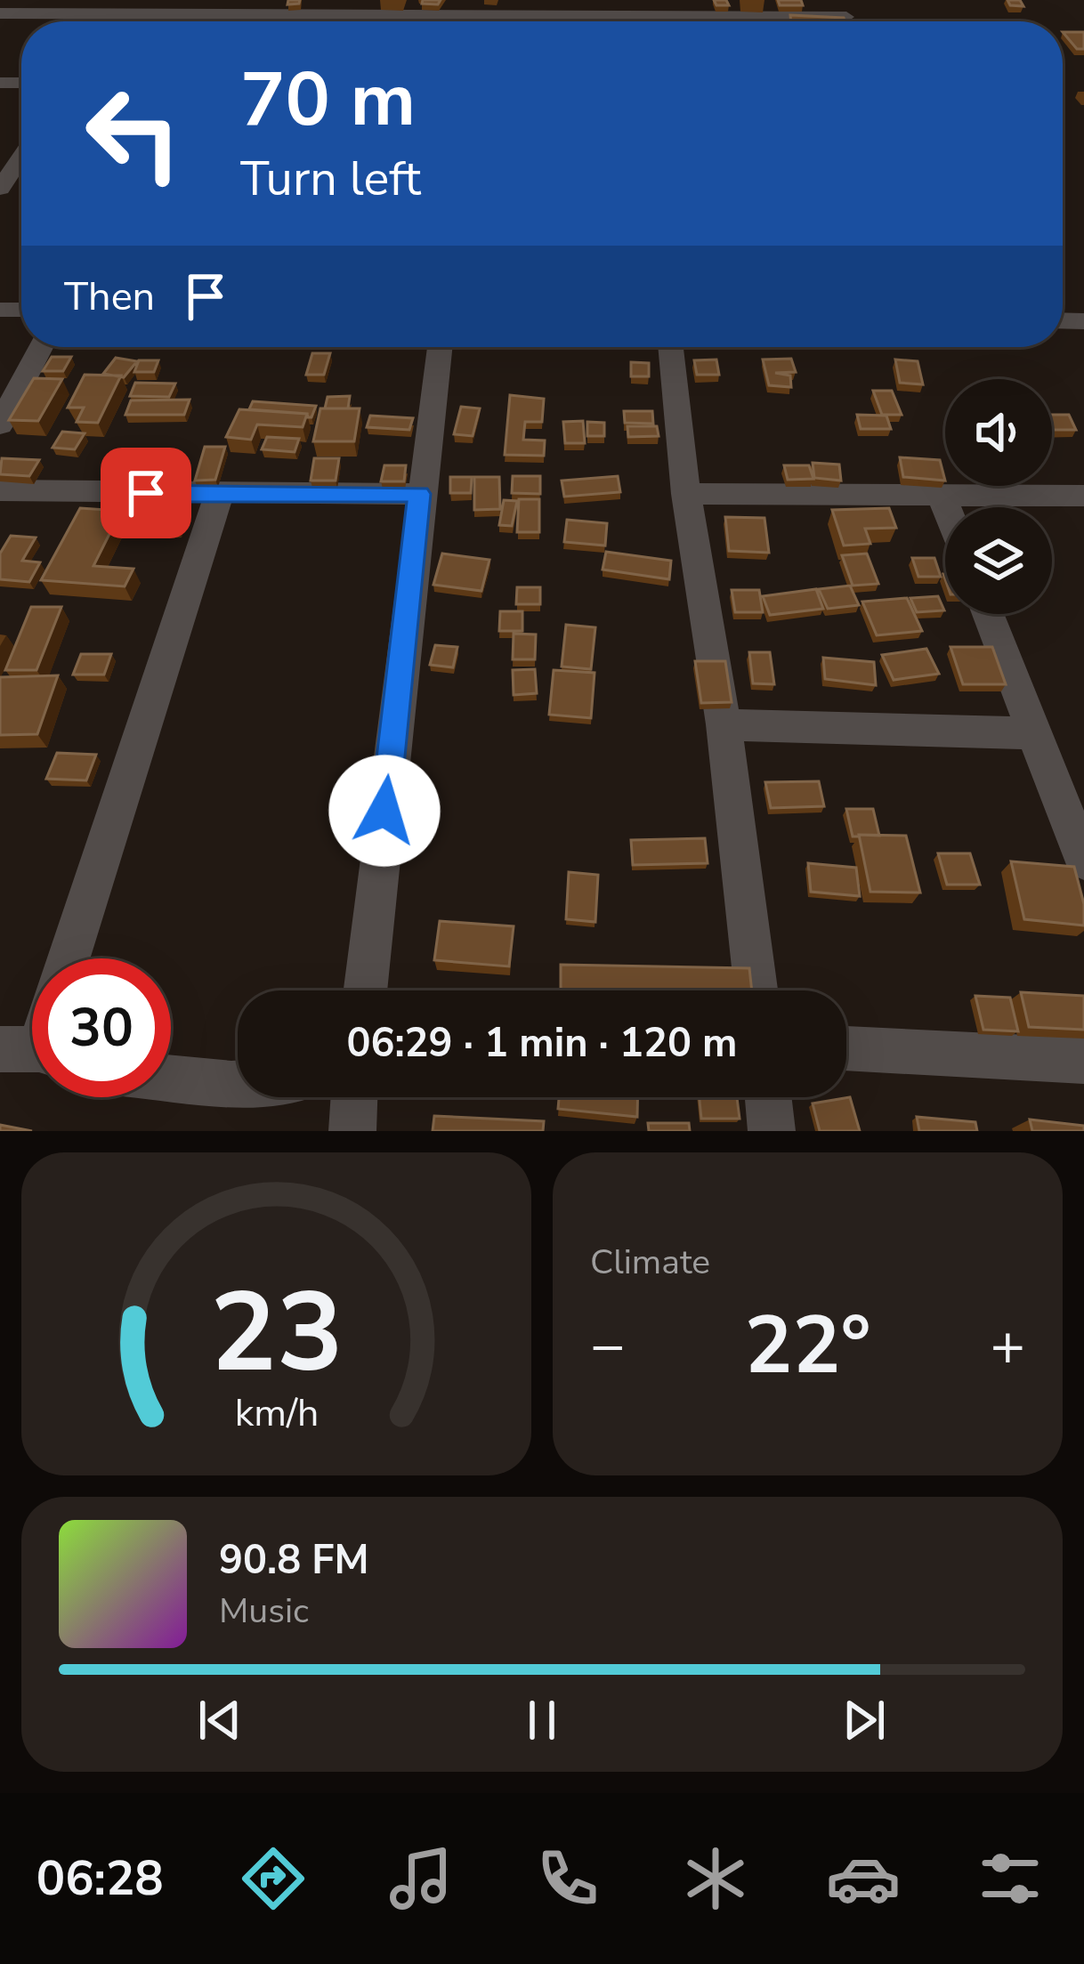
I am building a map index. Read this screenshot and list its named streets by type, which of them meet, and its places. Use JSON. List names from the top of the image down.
{
  "page": {
    "turn": ["70 m", "Turn left"],
    "then": "Then",
    "limit": "30",
    "trip": "06:29 · 1 min · 120 m",
    "tile": "Climate",
    "heat": ["−", "22°", "+"],
    "song": ["90.8 FM", "Music"],
    "tabs": "06:28",
    "gauge": ["23", "km/h"]
  }
}
